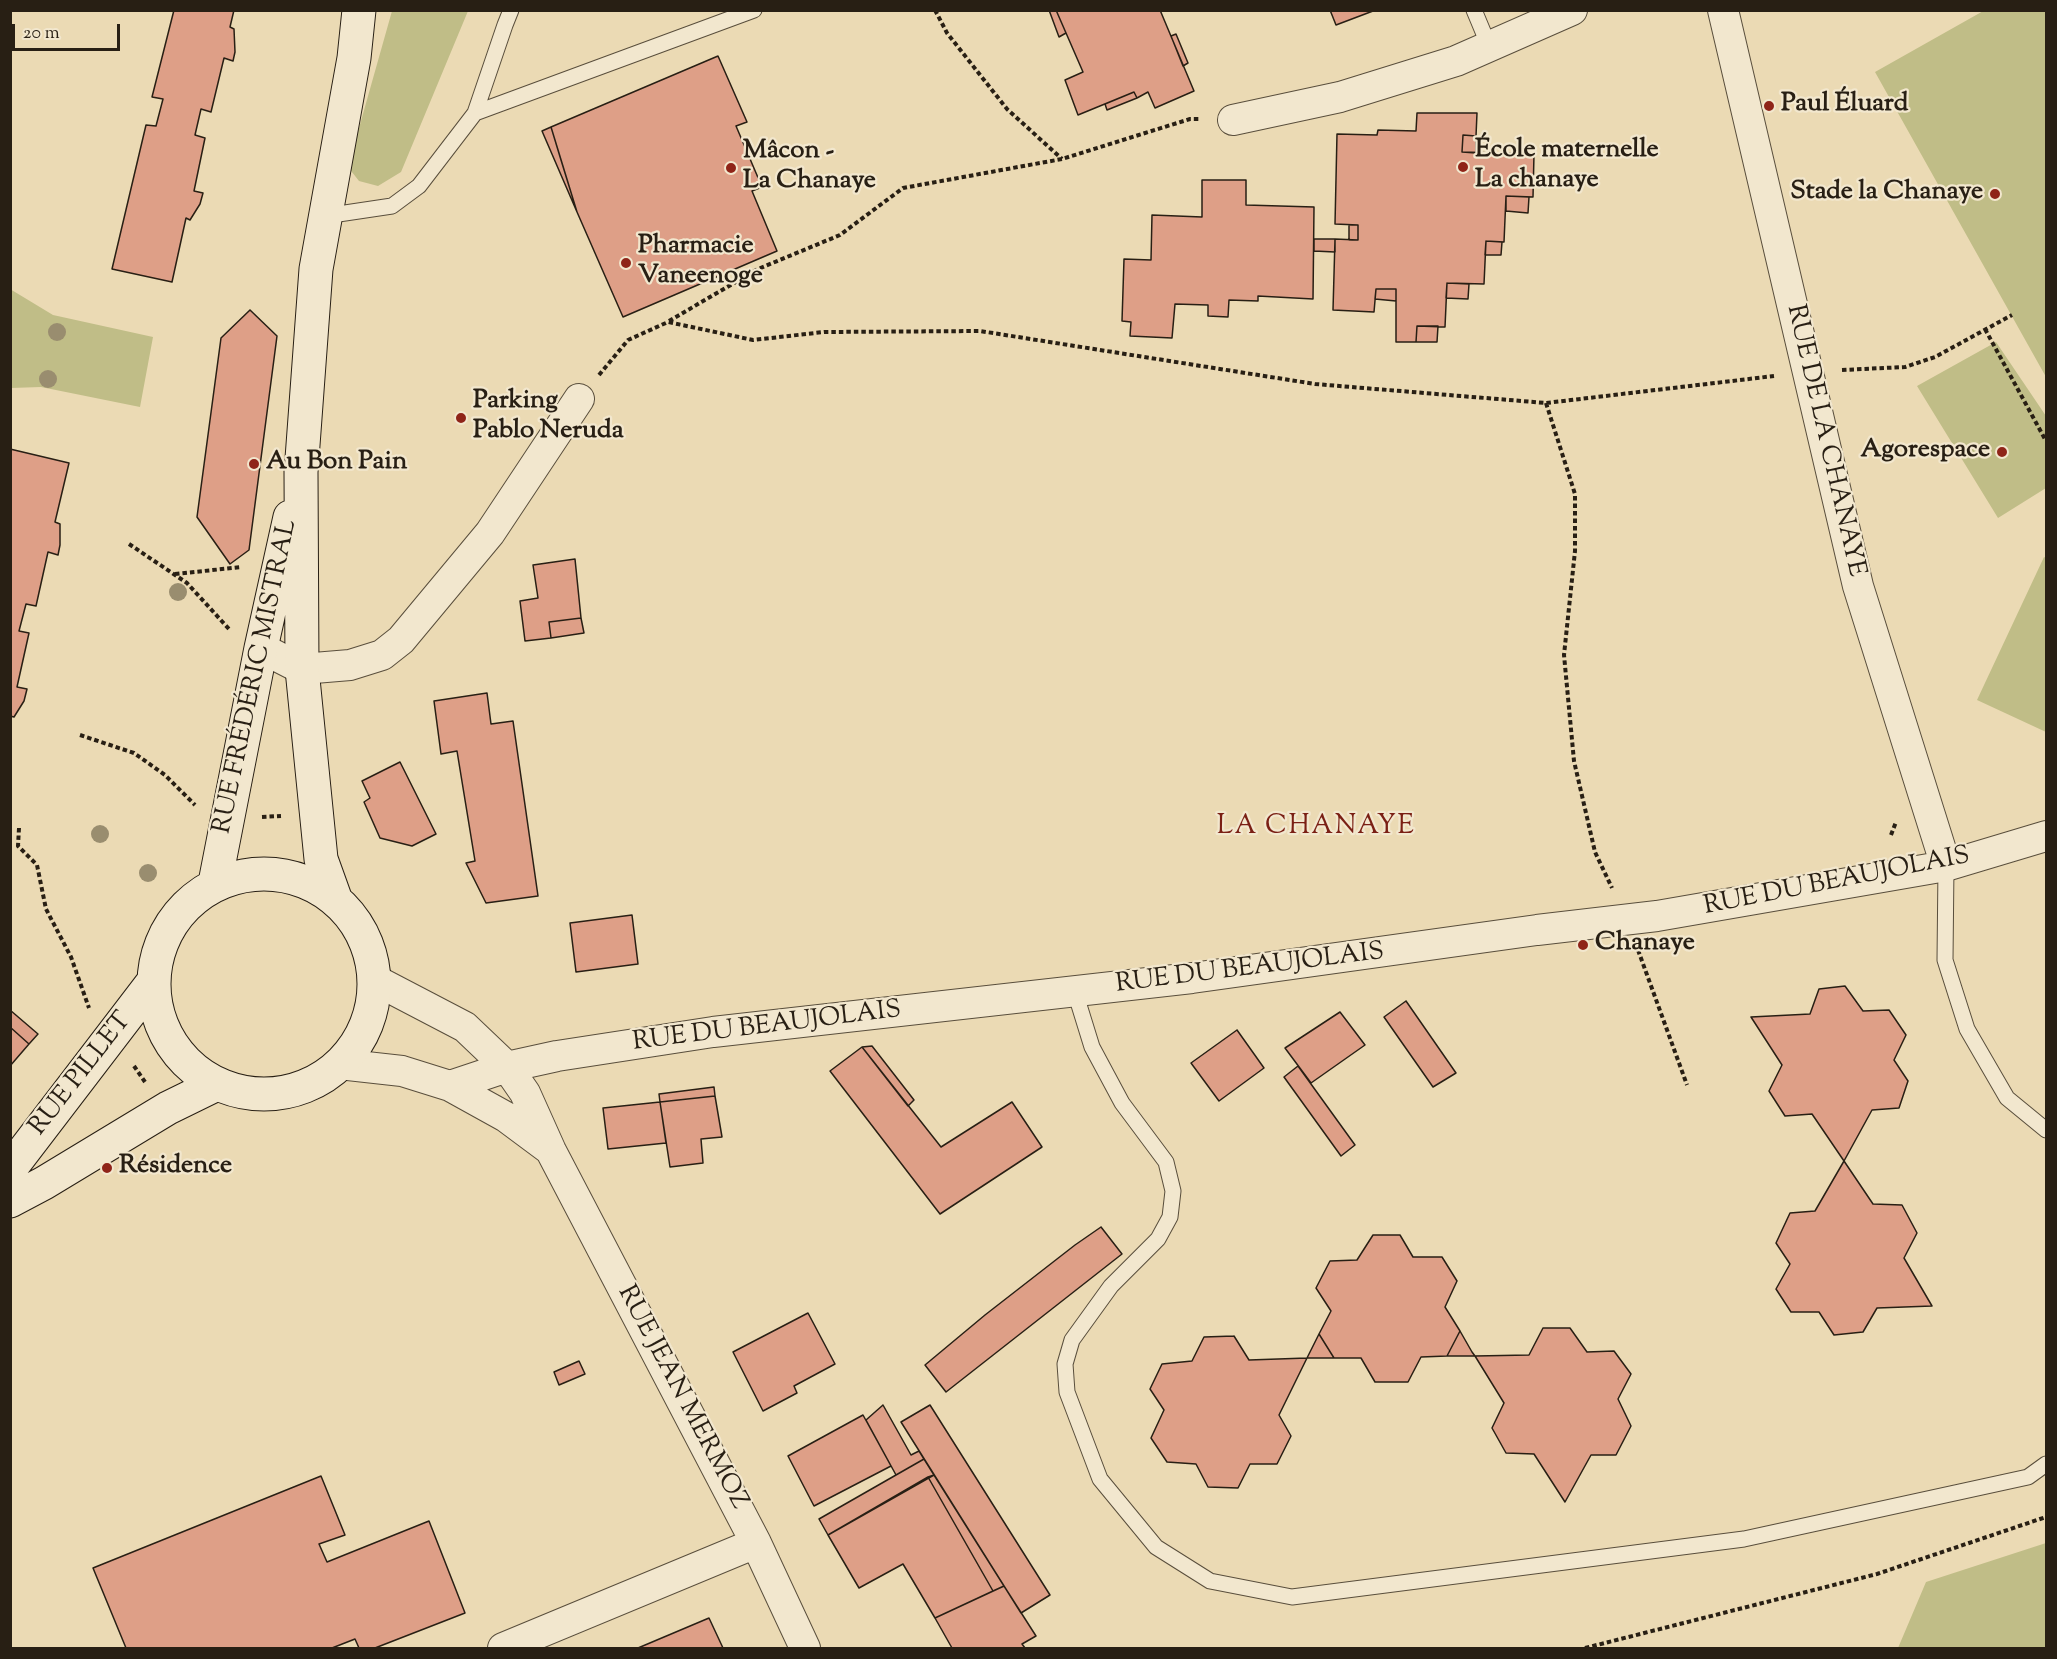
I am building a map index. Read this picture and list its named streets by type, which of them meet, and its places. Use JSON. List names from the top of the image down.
{
  "streets": {
    "street": [
      "RUE DE LA CHANAYE",
      "RUE FRÉDÉRIC MISTRAL",
      "RUE DU BEAUJOLAIS",
      "RUE PILLET",
      "RUE JEAN MERMOZ"
    ]
  },
  "crossings": [
    ["RUE DE LA CHANAYE", "RUE DU BEAUJOLAIS"],
    ["RUE DU BEAUJOLAIS", "RUE JEAN MERMOZ"]
  ],
  "districts": ["LA CHANAYE"],
  "places": [
    "Paul Éluard",
    "École maternelle La chanaye",
    "Mâcon - La Chanaye",
    "Stade la Chanaye",
    "Pharmacie Vaneenoge",
    "Parking Pablo Neruda",
    "Agorespace",
    "Au Bon Pain",
    "Chanaye",
    "Résidence"
  ],
  "scale_bar": "20 m"
}
